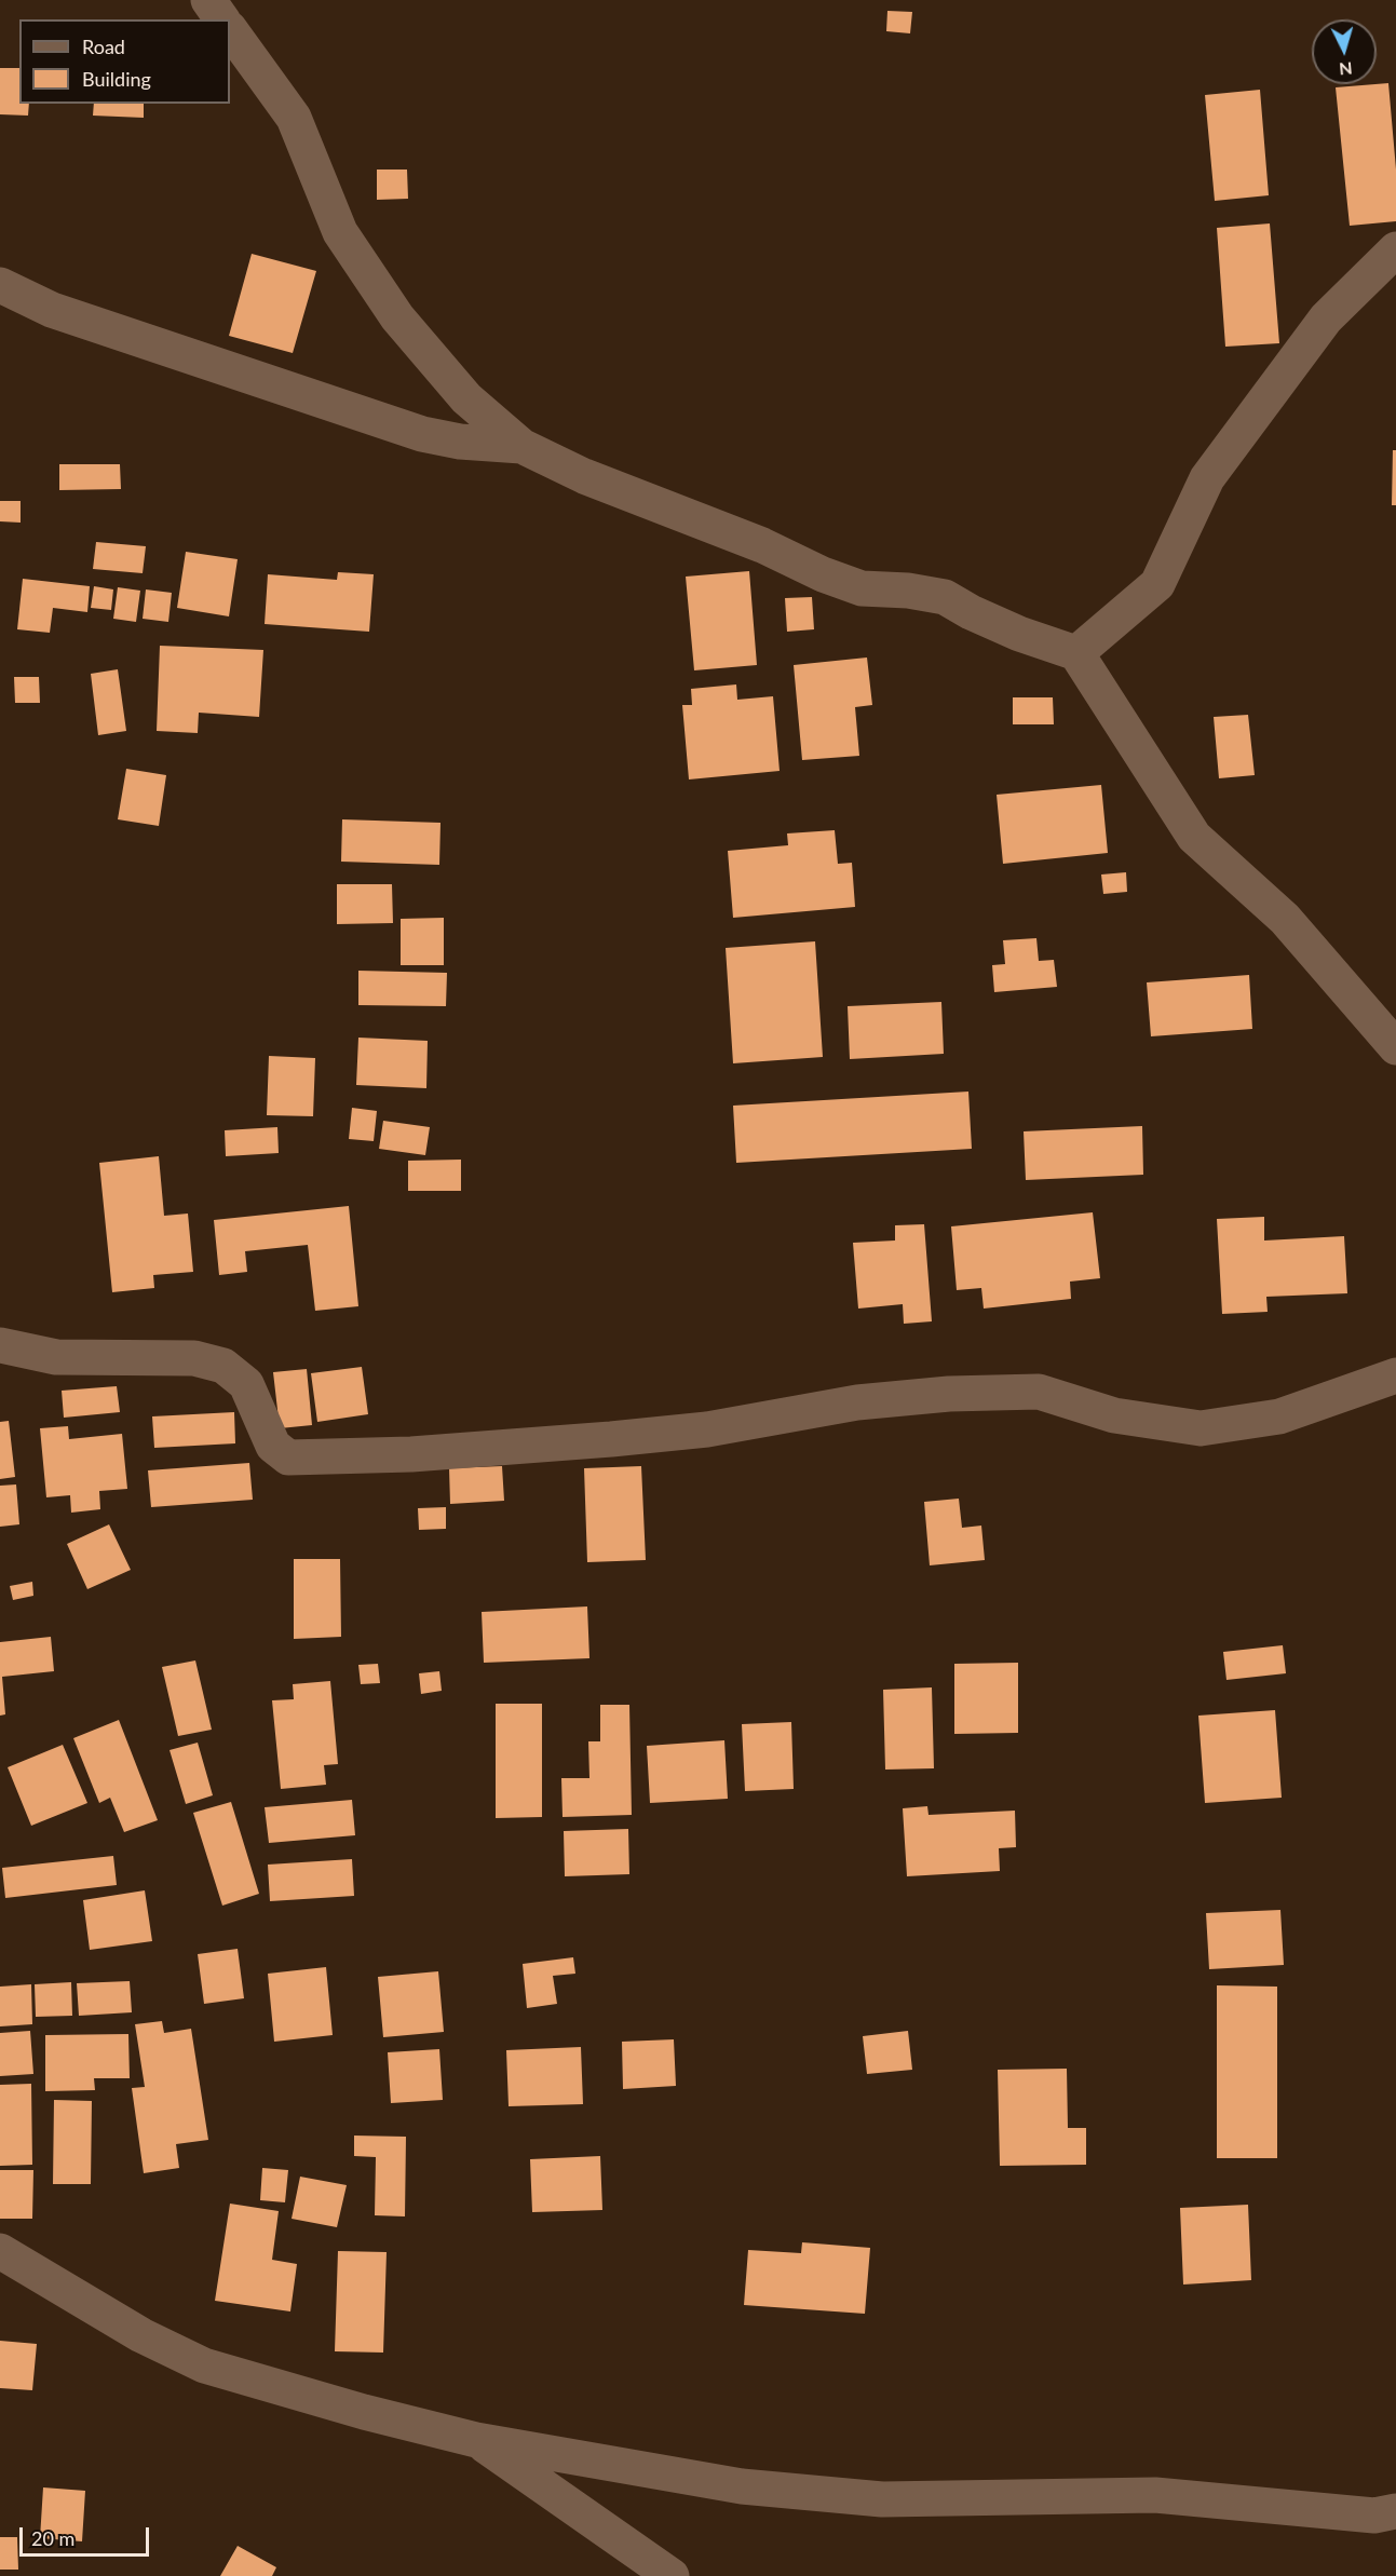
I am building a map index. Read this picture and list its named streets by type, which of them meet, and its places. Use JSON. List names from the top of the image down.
{
  "legend": ["Road", "Building"],
  "scale_bar": "20 m",
  "north": "bottom"
}
